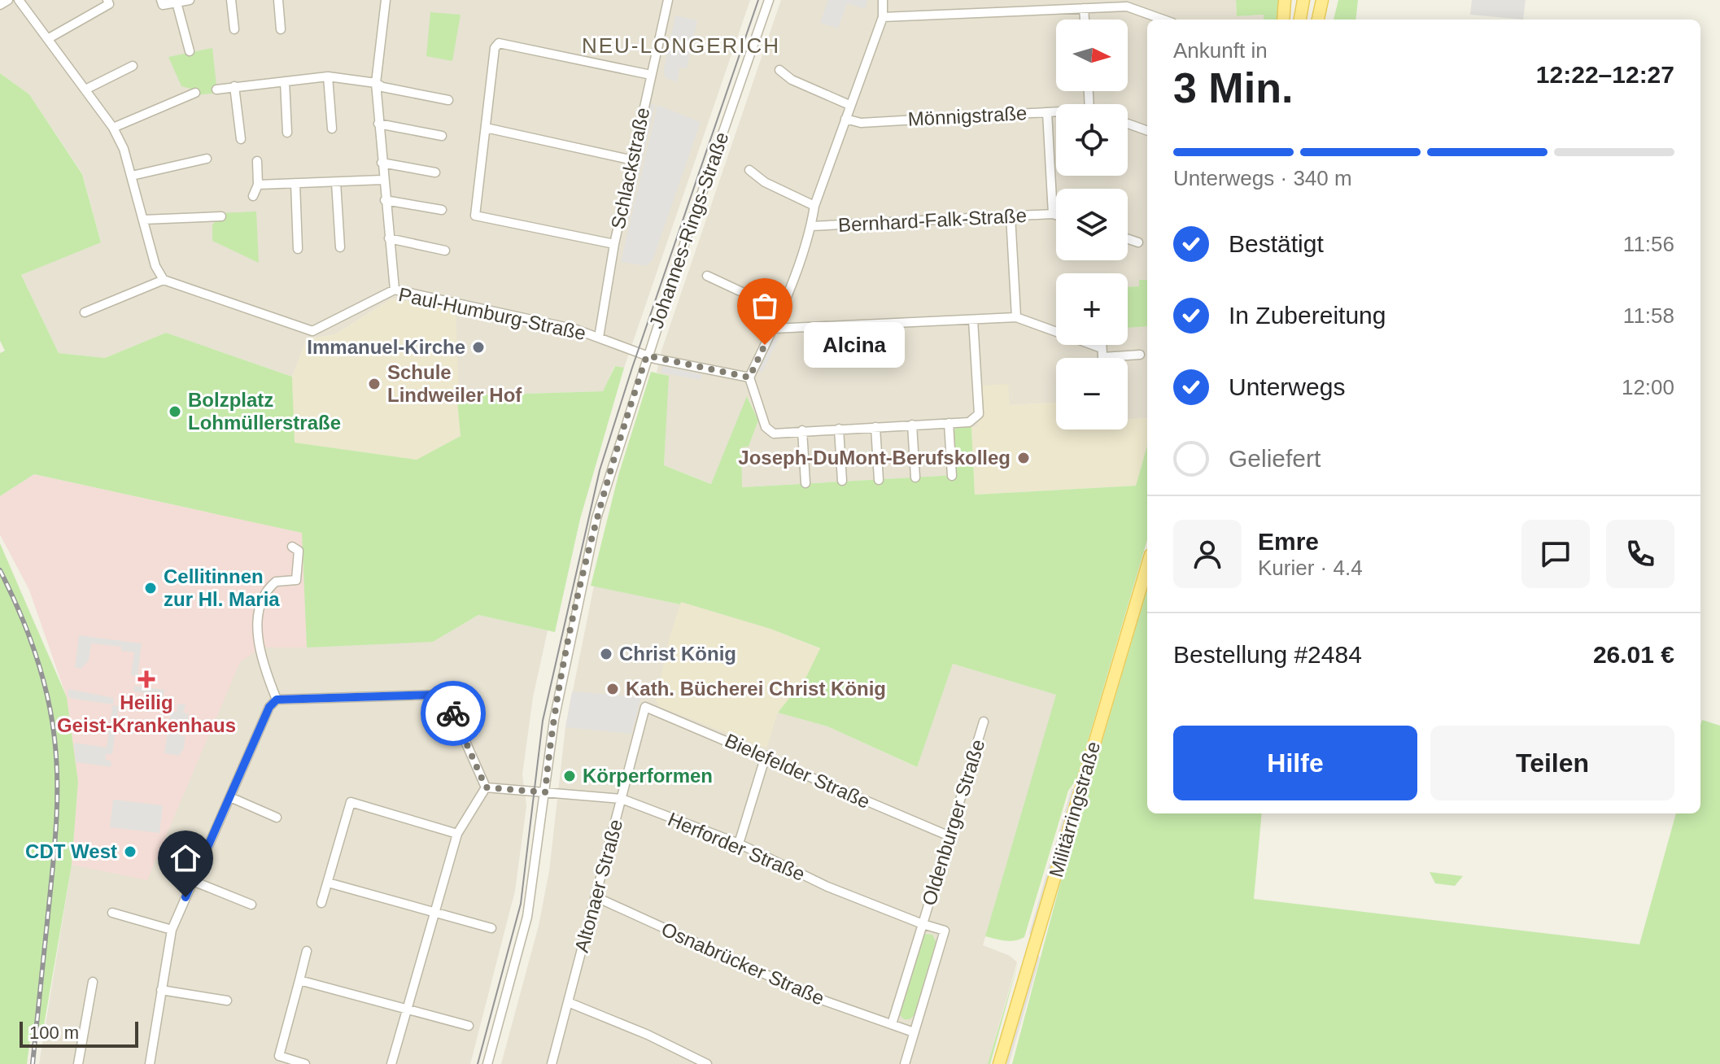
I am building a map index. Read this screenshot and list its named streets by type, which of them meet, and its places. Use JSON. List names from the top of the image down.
{
  "streets": {
    "main road": ["Militärringstraße"],
    "street": [
      "Mönnigstraße",
      "Schlackstraße",
      "Bernhard-Falk-Straße",
      "Johannes-Rings-Straße",
      "Paul-Humburg-Straße",
      "Bielefelder Straße",
      "Oldenburger Straße",
      "Herforder Straße",
      "Altonaer Straße",
      "Osnabrücker Straße"
    ]
  },
  "crossings": [
    ["Mönnigstraße", "Bernhard-Falk-Straße"],
    ["Schlackstraße", "Paul-Humburg-Straße"],
    ["Johannes-Rings-Straße", "Paul-Humburg-Straße"],
    ["Johannes-Rings-Straße", "Herforder Straße"],
    ["Bielefelder Straße", "Oldenburger Straße"],
    ["Bielefelder Straße", "Altonaer Straße"],
    ["Oldenburger Straße", "Herforder Straße"],
    ["Oldenburger Straße", "Osnabrücker Straße"],
    ["Herforder Straße", "Altonaer Straße"],
    ["Altonaer Straße", "Osnabrücker Straße"]
  ],
  "districts": ["NEU-LONGERICH"],
  "places": {
    "other": [
      "Alcina",
      "Immanuel-Kirche",
      "Schule Lindweiler Hof",
      "Bolzplatz Lohmüllerstraße",
      "Joseph-DuMont-Berufskolleg",
      "Cellitinnen zur Hl. Maria",
      "Christ König",
      "Kath. Bücherei Christ König",
      "Körperformen",
      "CDT West"
    ],
    "health": ["Heilig Geist-Krankenhaus"]
  },
  "scale_bar": "100 m",
  "north": "right",
  "page": {
    "map_buttons": ["+", "−"],
    "heading": ["3 Min.", "Ankunft in", "12:22–12:27"],
    "panel": [
      "Emre",
      "Kurier · 4.4",
      "Bestellung #2484",
      "26.01 €"
    ],
    "bar": "Unterwegs · 340 m",
    "list": [
      ["Bestätigt", "11:56"],
      ["In Zubereitung", "11:58"],
      ["Unterwegs", "12:00"],
      "Geliefert"
    ],
    "bubble": "Alcina",
    "buttons": ["Hilfe", "Teilen"],
    "scale": "100 m"
  }
}
